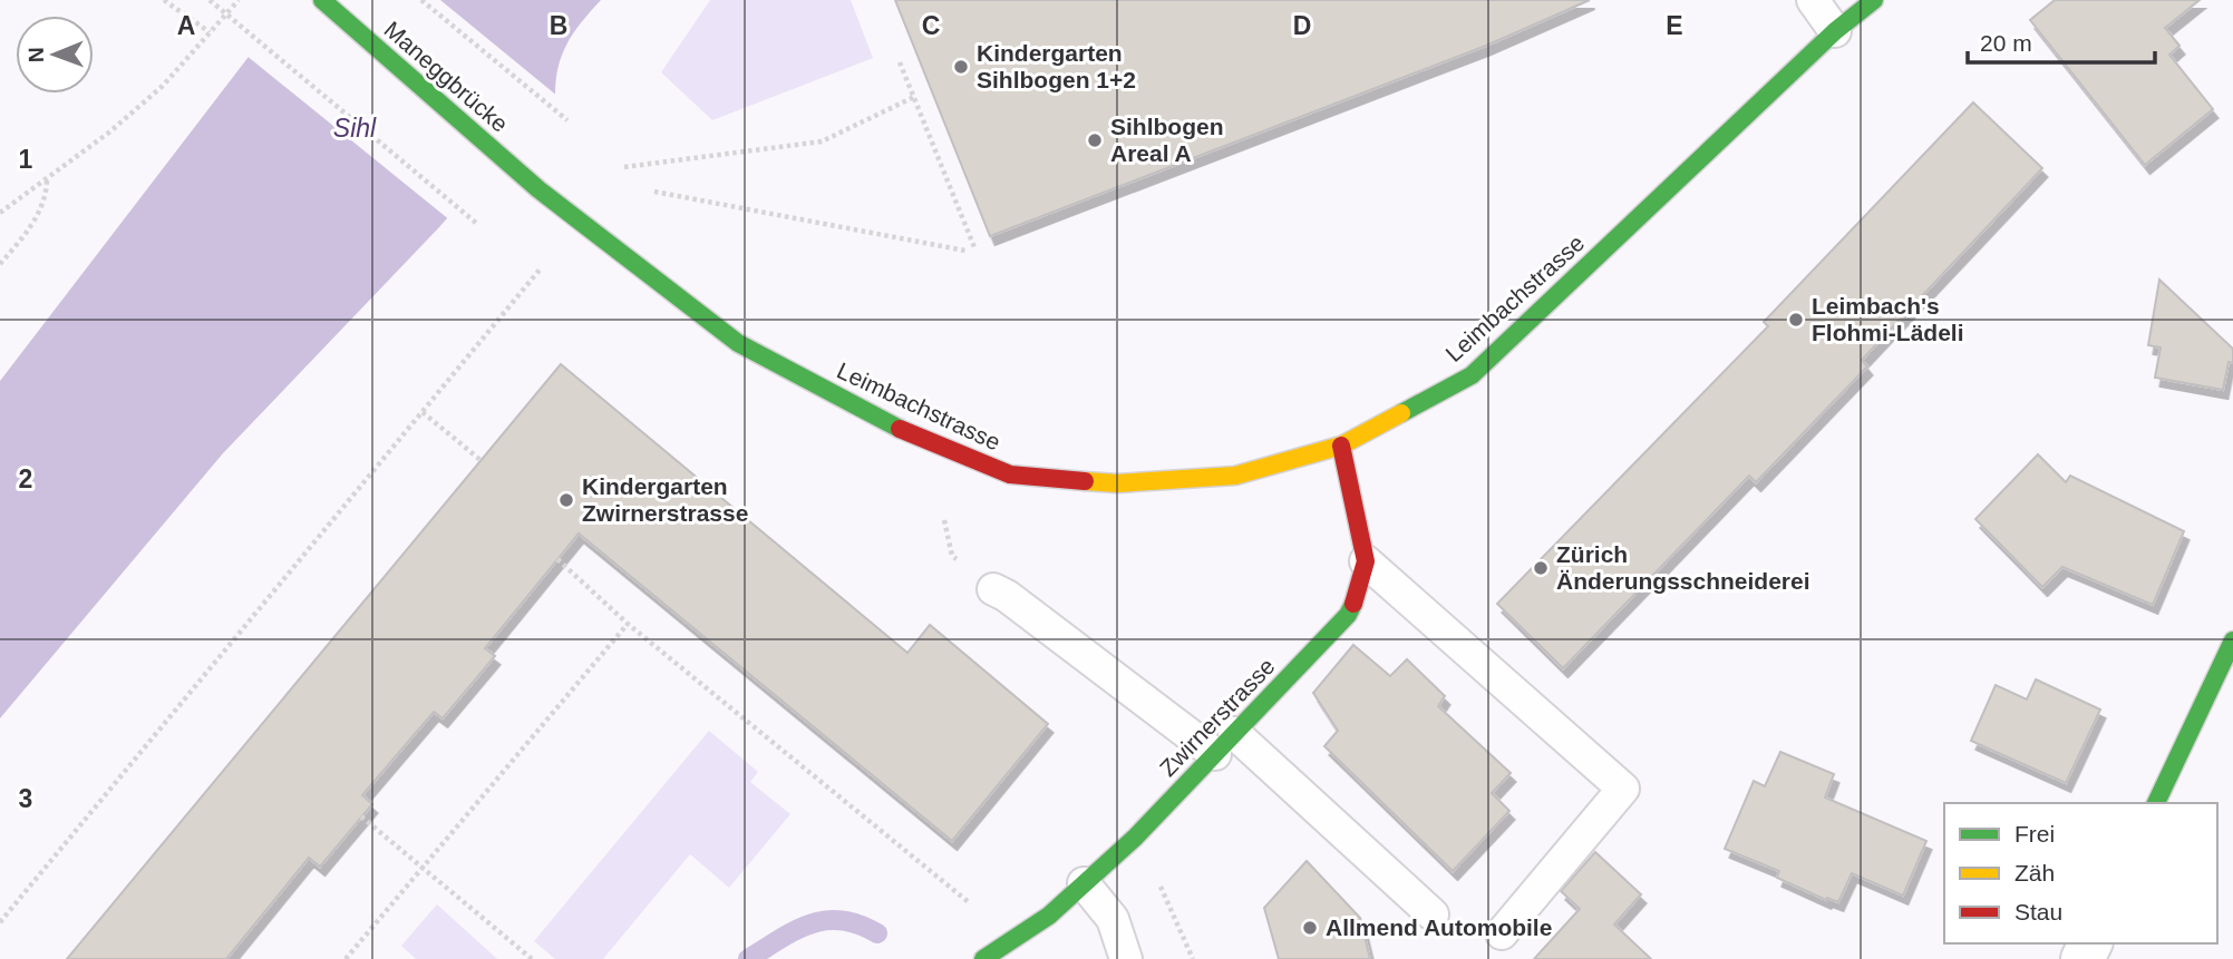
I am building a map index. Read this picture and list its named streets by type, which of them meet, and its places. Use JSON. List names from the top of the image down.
{
  "streets": {
    "main road": ["Maneggbrücke", "Leimbachstrasse", "Zwirnerstrasse"]
  },
  "crossings": [
    ["Maneggbrücke", "Leimbachstrasse"],
    ["Leimbachstrasse", "Zwirnerstrasse"]
  ],
  "water": ["Sihl"],
  "places": [
    "Kindergarten Sihlbogen 1+2",
    "Sihlbogen Areal A",
    "Leimbach's Flohmi-Lädeli",
    "Kindergarten Zwirnerstrasse",
    "Zürich Änderungsschneiderei",
    "Allmend Automobile"
  ],
  "legend": ["Frei", "Zäh", "Stau"],
  "scale_bar": "20 m",
  "north": "left",
  "grid": {
    "columns": [
      "A",
      "B",
      "C",
      "D",
      "E"
    ],
    "rows": ["1", "2", "3"]
  }
}
